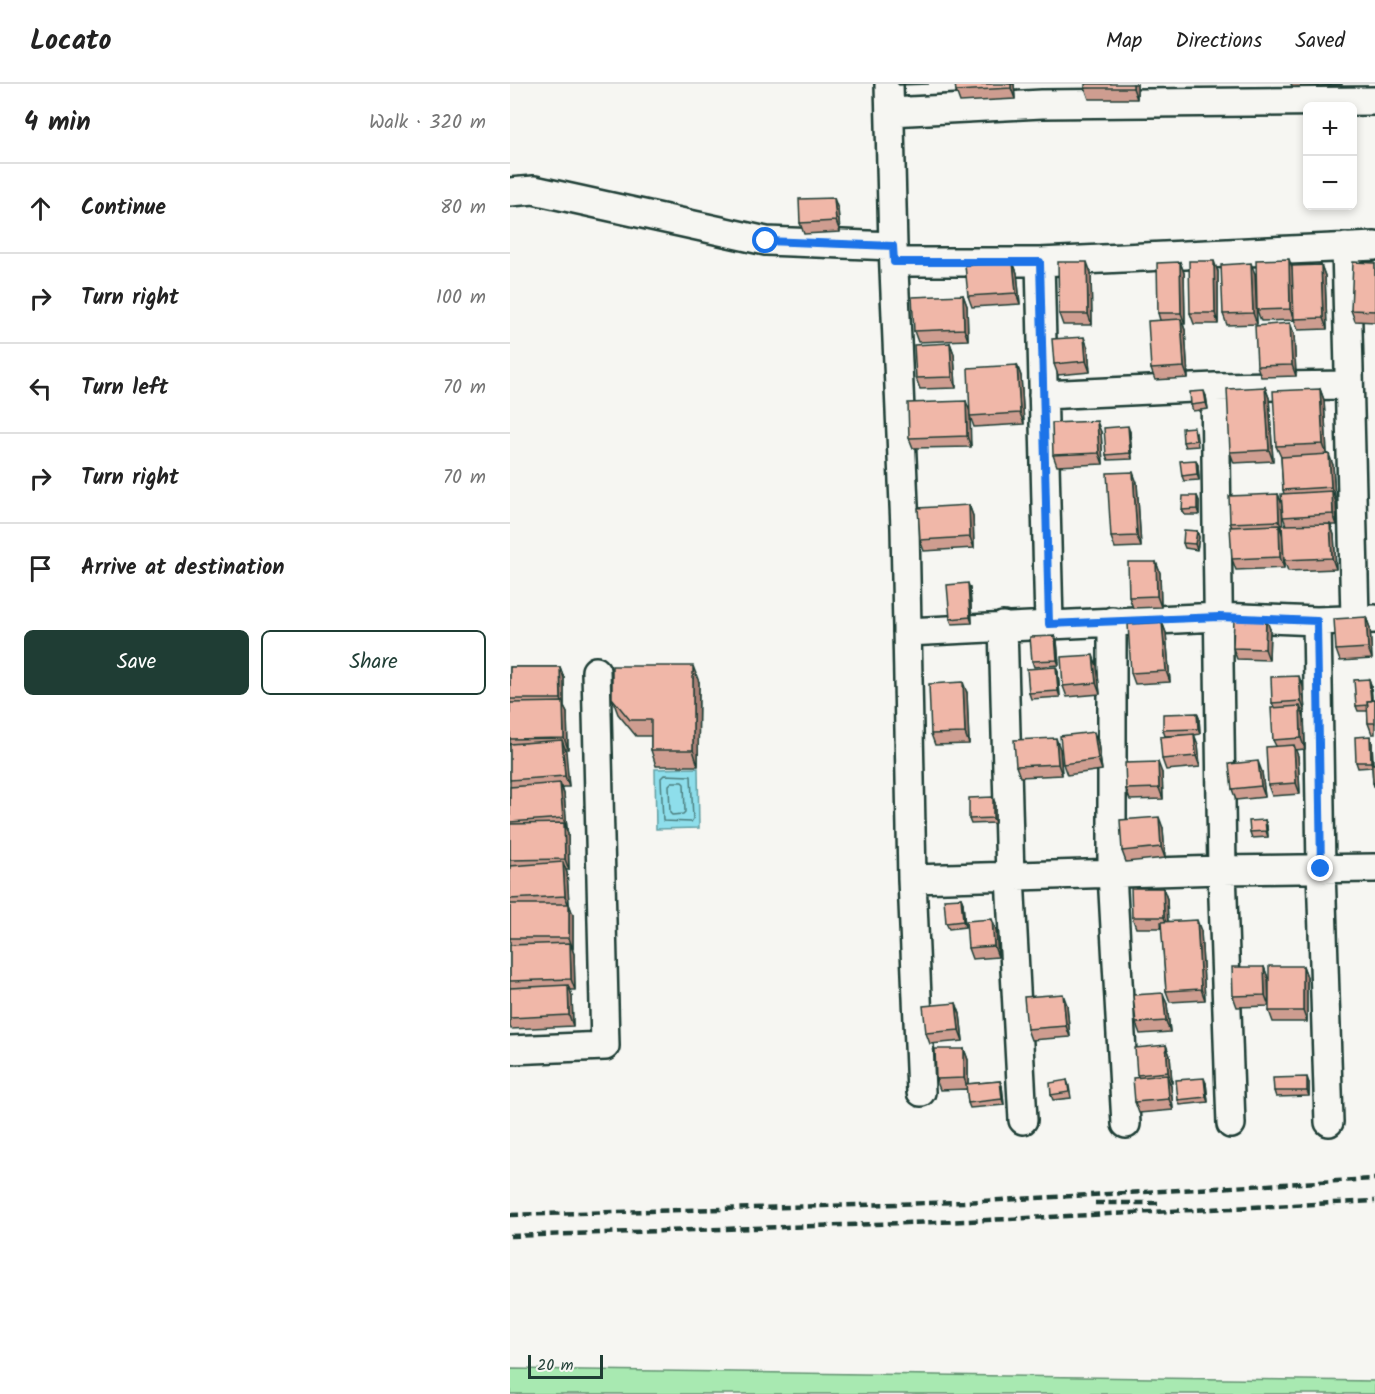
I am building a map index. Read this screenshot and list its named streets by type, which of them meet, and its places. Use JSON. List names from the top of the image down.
{
  "scale_bar": "20 m",
  "page": {
    "header": "Locato",
    "nav": ["Map", "Directions", "Saved"],
    "heading": ["4 min", "Walk · 320 m"],
    "map_buttons": ["+", "−"],
    "list": [
      ["Continue", "80 m"],
      ["Turn right", "100 m"],
      ["Turn left", "70 m"],
      ["Turn right", "70 m"],
      "Arrive at destination"
    ],
    "buttons": ["Save", "Share"],
    "scale": "20 m"
  }
}
